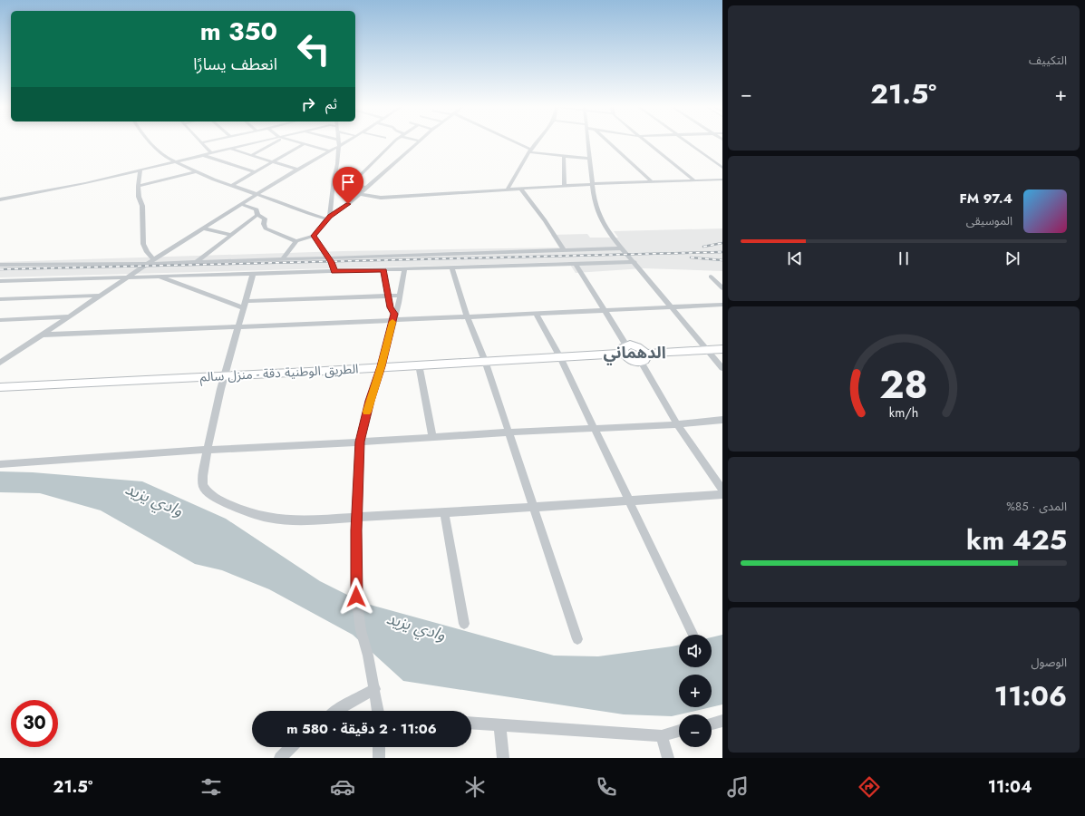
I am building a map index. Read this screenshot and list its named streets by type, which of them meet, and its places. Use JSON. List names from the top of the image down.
{
  "streets": {
    "main road": ["الطريق الوطنية دقة - منزل سالم"]
  },
  "districts": ["الدهماني"],
  "water": ["وادي يزيد"],
  "page": {
    "tile": [
      "التكييف",
      ["المدى · 85%", "425 km"],
      ["الوصول", "11:06"]
    ],
    "turn": ["350 m", "انعطف يسارًا"],
    "heat": ["−", "21.5°", "+"],
    "then": "ثم",
    "song": ["97.4 FM", "الموسيقى"],
    "map_buttons": ["+", "−"],
    "limit": "30",
    "trip": "11:06 · 2 دقيقة · 580 m",
    "tabs": ["11:04", "21.5°"],
    "gauge": ["28", "km/h"]
  }
}
